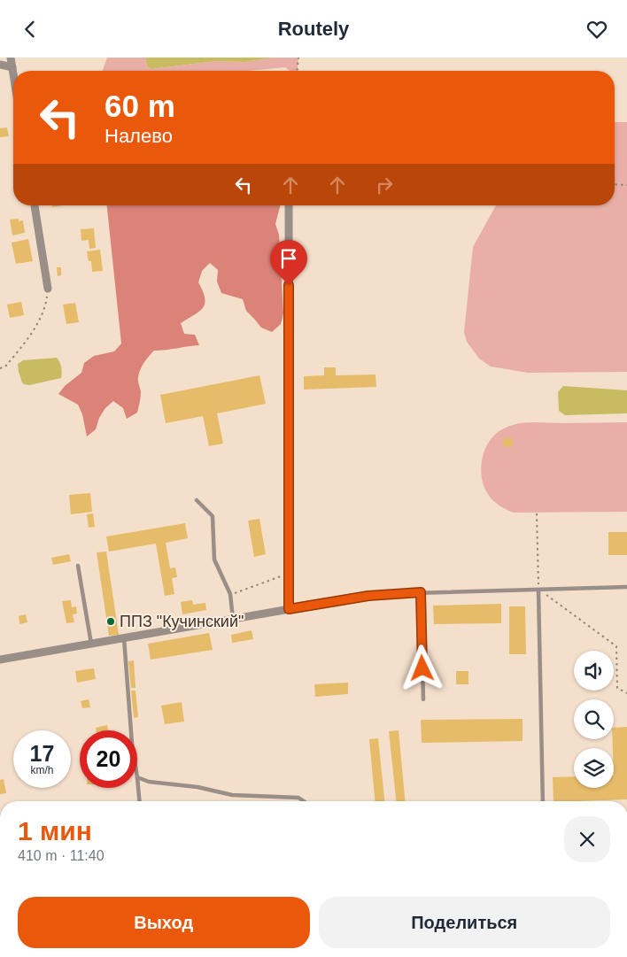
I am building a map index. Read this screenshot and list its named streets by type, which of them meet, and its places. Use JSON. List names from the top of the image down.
{
  "places": ["ППЗ \"Кучинский\""],
  "page": {
    "header": "Routely",
    "turn": ["60 m", "Налево"],
    "speed": "17 km/h",
    "limit": "20",
    "heading": ["1 мин", "410 m · 11:40"],
    "buttons": ["Выход", "Поделиться"]
  }
}
